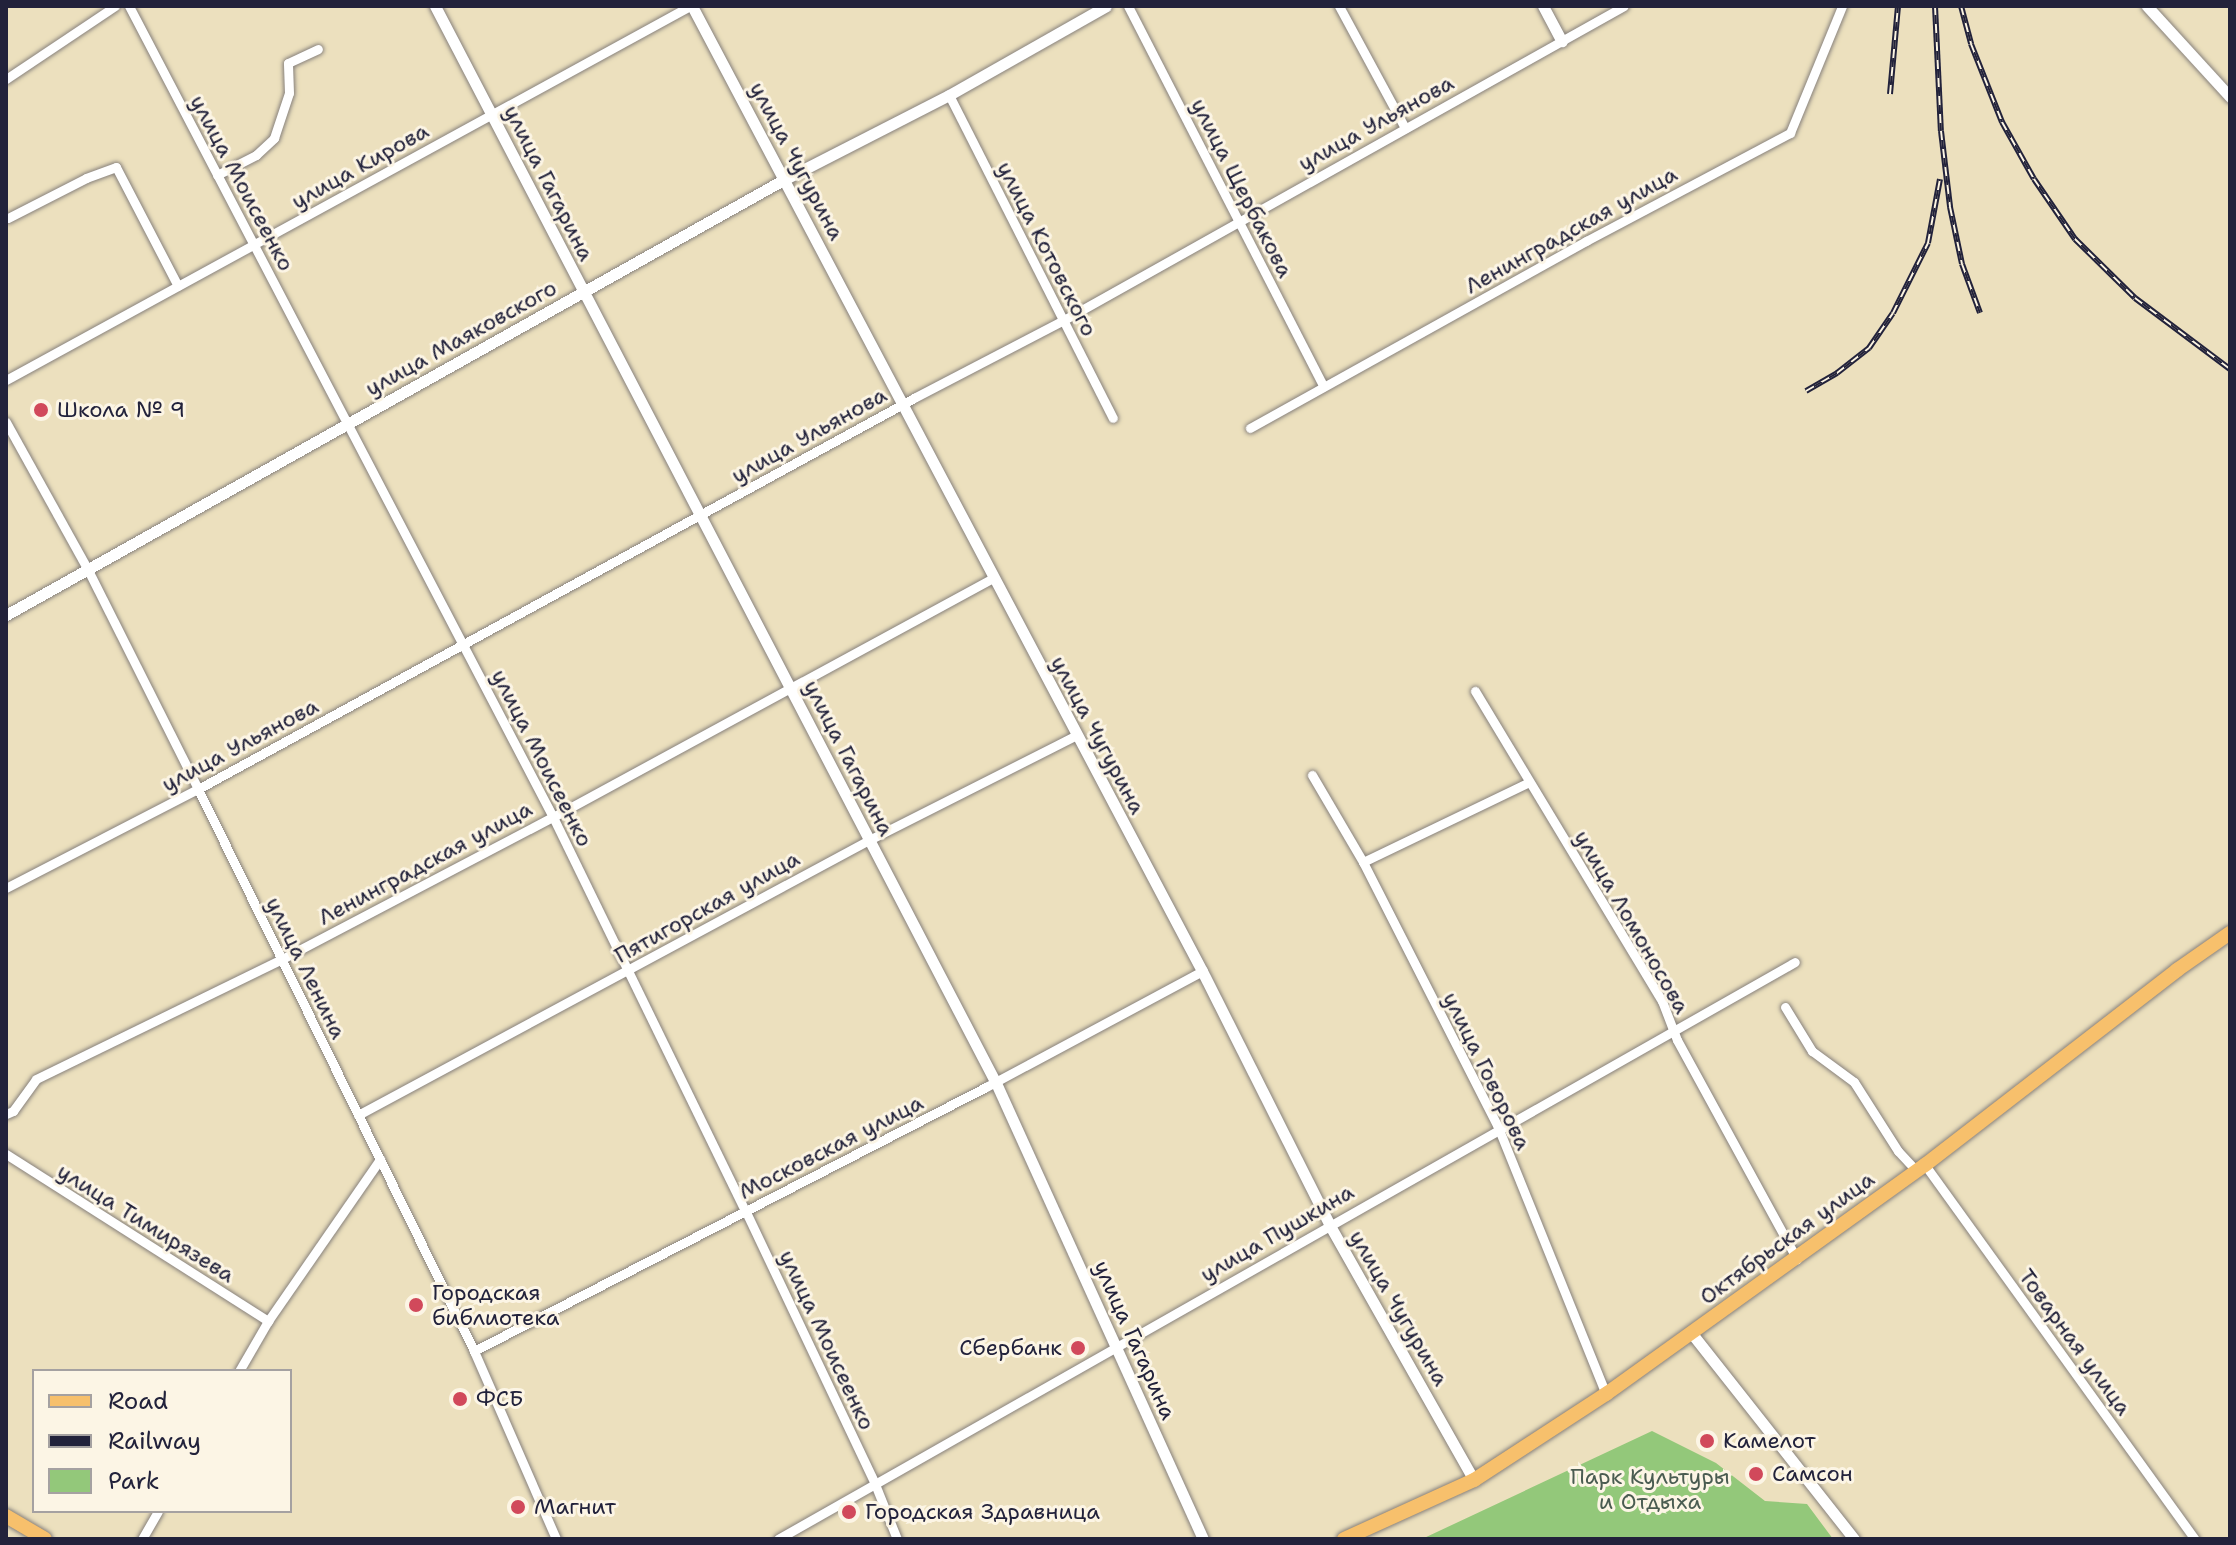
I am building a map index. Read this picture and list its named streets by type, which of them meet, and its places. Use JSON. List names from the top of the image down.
{
  "streets": {
    "main road": ["Октябрьская улица"],
    "street": [
      "улица Ульянова",
      "улица Чугурина",
      "улица Кирова",
      "улица Моисеенко",
      "улица Гагарина",
      "улица Щербакова",
      "Ленинградская улица",
      "улица Котовского",
      "улица Маяковского",
      "Пятигорская улица",
      "улица Ломоносова",
      "улица Ленина",
      "улица Говорова",
      "Московская улица",
      "улица Тимирязева",
      "улица Пушкина",
      "Товарная улица"
    ]
  },
  "crossings": [
    ["улица Ульянова", "улица Чугурина"],
    ["улица Ульянова", "улица Моисеенко"],
    ["улица Ульянова", "улица Гагарина"],
    ["улица Ульянова", "улица Щербакова"],
    ["улица Ульянова", "улица Котовского"],
    ["улица Ульянова", "улица Ленина"],
    ["улица Чугурина", "улица Кирова"],
    ["улица Чугурина", "Ленинградская улица"],
    ["улица Чугурина", "улица Маяковского"],
    ["улица Чугурина", "Пятигорская улица"],
    ["улица Чугурина", "Московская улица"],
    ["улица Чугурина", "улица Пушкина"],
    ["улица Чугурина", "Октябрьская улица"],
    ["улица Кирова", "улица Моисеенко"],
    ["улица Кирова", "улица Гагарина"],
    ["улица Моисеенко", "Ленинградская улица"],
    ["улица Моисеенко", "улица Маяковского"],
    ["улица Моисеенко", "Пятигорская улица"],
    ["улица Моисеенко", "Московская улица"],
    ["улица Моисеенко", "улица Пушкина"],
    ["улица Гагарина", "Ленинградская улица"],
    ["улица Гагарина", "улица Маяковского"],
    ["улица Гагарина", "Пятигорская улица"],
    ["улица Гагарина", "Московская улица"],
    ["улица Гагарина", "улица Пушкина"],
    ["улица Щербакова", "Ленинградская улица"],
    ["Ленинградская улица", "улица Ленина"],
    ["улица Котовского", "улица Маяковского"],
    ["улица Маяковского", "улица Ленина"],
    ["Пятигорская улица", "улица Ленина"],
    ["улица Ломоносова", "улица Пушкина"],
    ["улица Ломоносова", "Октябрьская улица"],
    ["улица Ленина", "Московская улица"],
    ["улица Говорова", "улица Пушкина"],
    ["улица Говорова", "Октябрьская улица"],
    ["Октябрьская улица", "Товарная улица"]
  ],
  "parks": ["Парк Культуры и Отдыха"],
  "places": [
    "Школа № 9",
    "Городская библиотека",
    "Сбербанк",
    "ФСБ",
    "Камелот",
    "Самсон",
    "Магнит",
    "Городская Здравница"
  ],
  "legend": ["Road", "Railway", "Park"]
}
